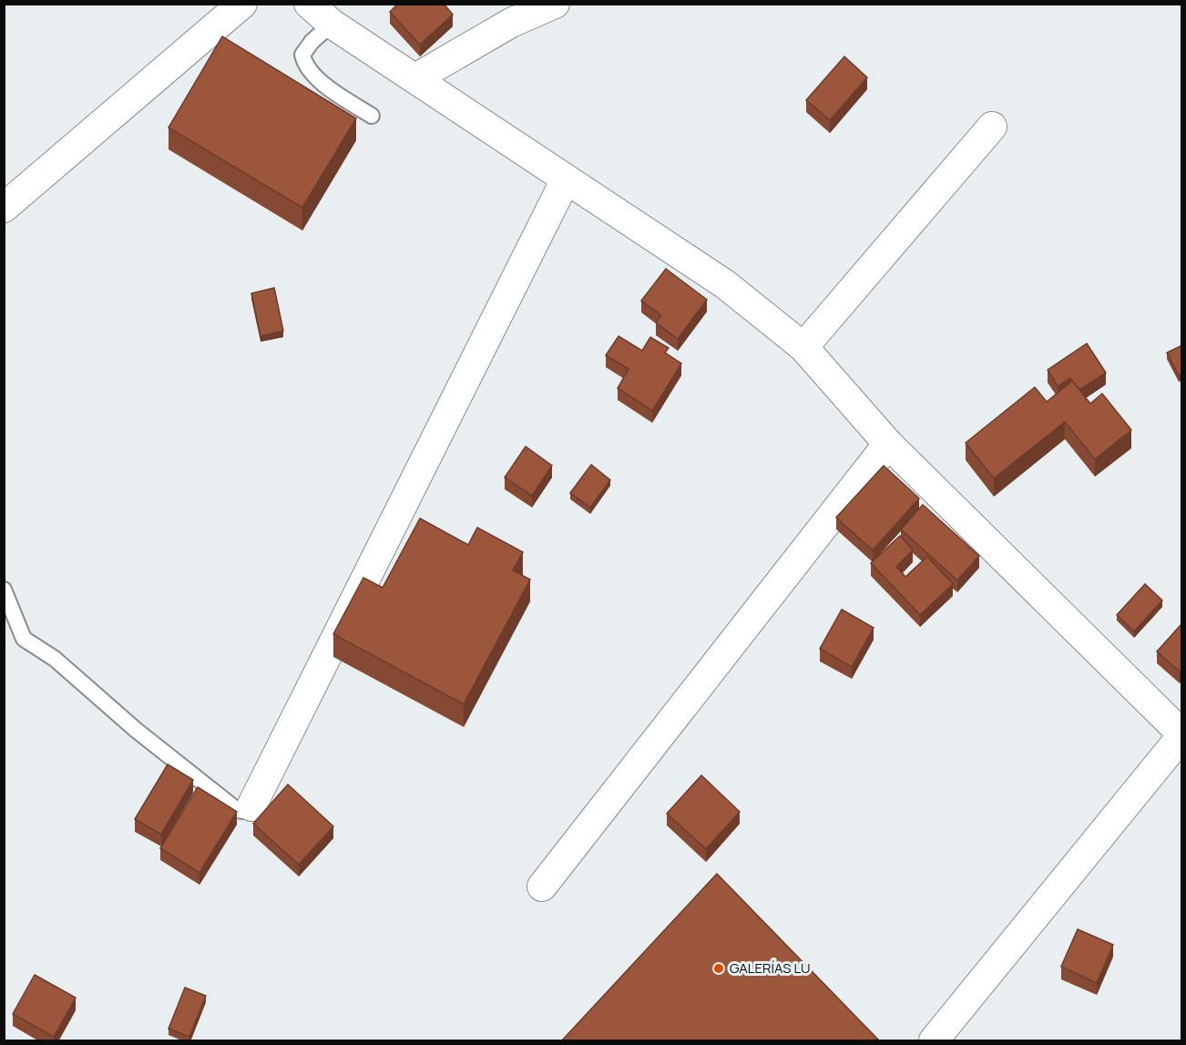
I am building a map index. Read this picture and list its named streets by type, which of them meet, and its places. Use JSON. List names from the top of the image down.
{
  "places": ["GALERÍAS LU"]
}
